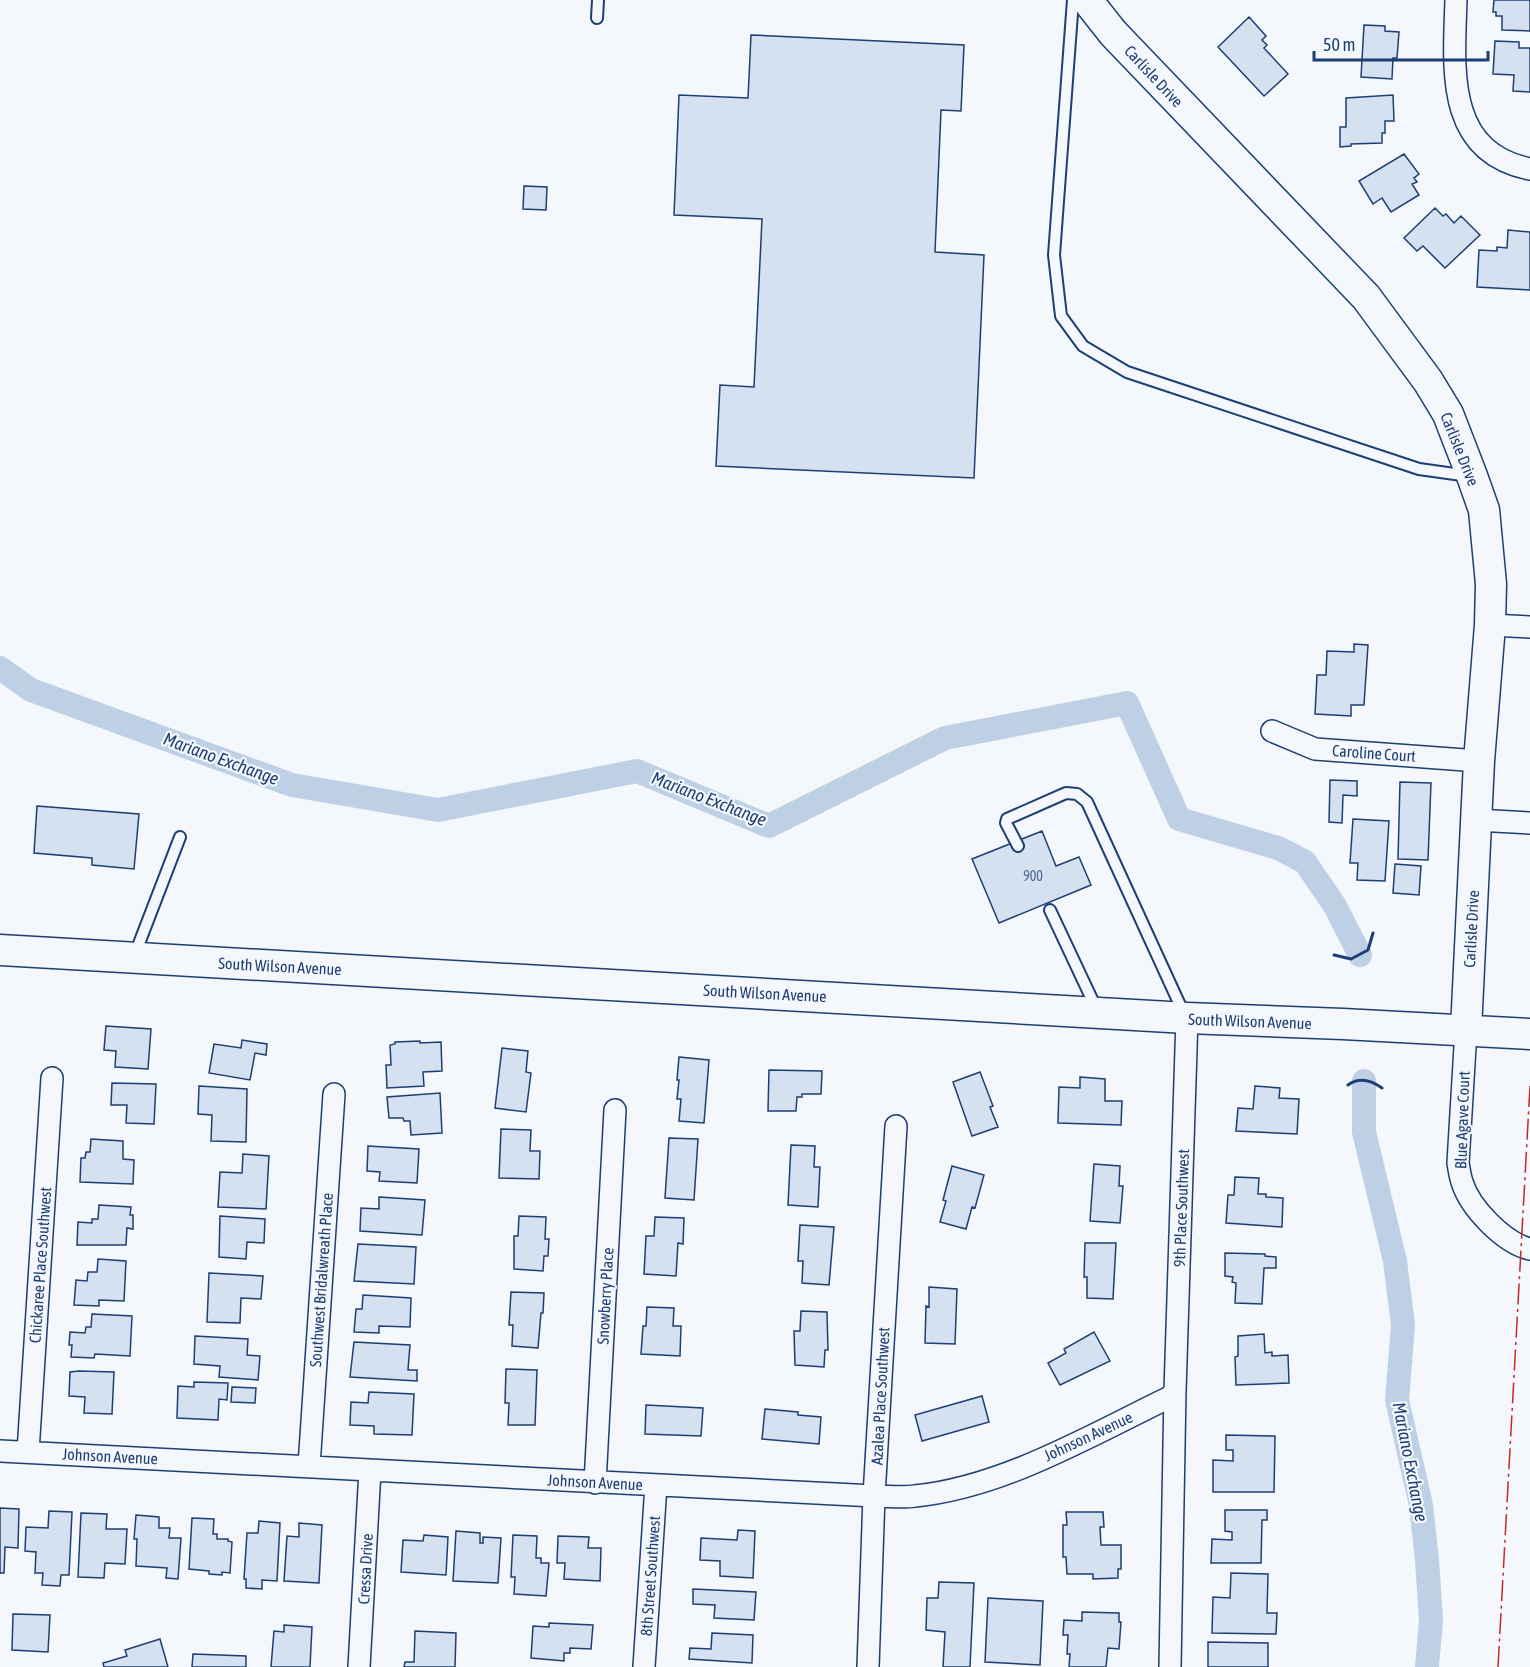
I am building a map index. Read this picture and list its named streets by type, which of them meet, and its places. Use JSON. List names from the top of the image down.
{
  "streets": {
    "main road": ["Carlisle Drive", "South Wilson Avenue"],
    "street": [
      "Caroline Court",
      "Blue Agave Court",
      "9th Place Southwest",
      "Chickaree Place Southwest",
      "Southwest Bridalwreath Place",
      "Snowberry Place",
      "Azalea Place Southwest",
      "Johnson Avenue",
      "Cressa Drive",
      "8th Street Southwest"
    ]
  },
  "crossings": [
    ["Carlisle Drive", "Caroline Court"],
    ["Carlisle Drive", "South Wilson Avenue"],
    ["Carlisle Drive", "Blue Agave Court"],
    ["South Wilson Avenue", "Blue Agave Court"],
    ["South Wilson Avenue", "9th Place Southwest"],
    ["9th Place Southwest", "Johnson Avenue"],
    ["Chickaree Place Southwest", "Johnson Avenue"],
    ["Southwest Bridalwreath Place", "Johnson Avenue"],
    ["Snowberry Place", "Johnson Avenue"],
    ["Azalea Place Southwest", "Johnson Avenue"],
    ["Johnson Avenue", "Cressa Drive"],
    ["Johnson Avenue", "8th Street Southwest"]
  ],
  "water": ["Mariano Exchange"],
  "house_numbers": ["900"],
  "scale_bar": "50 m"
}
